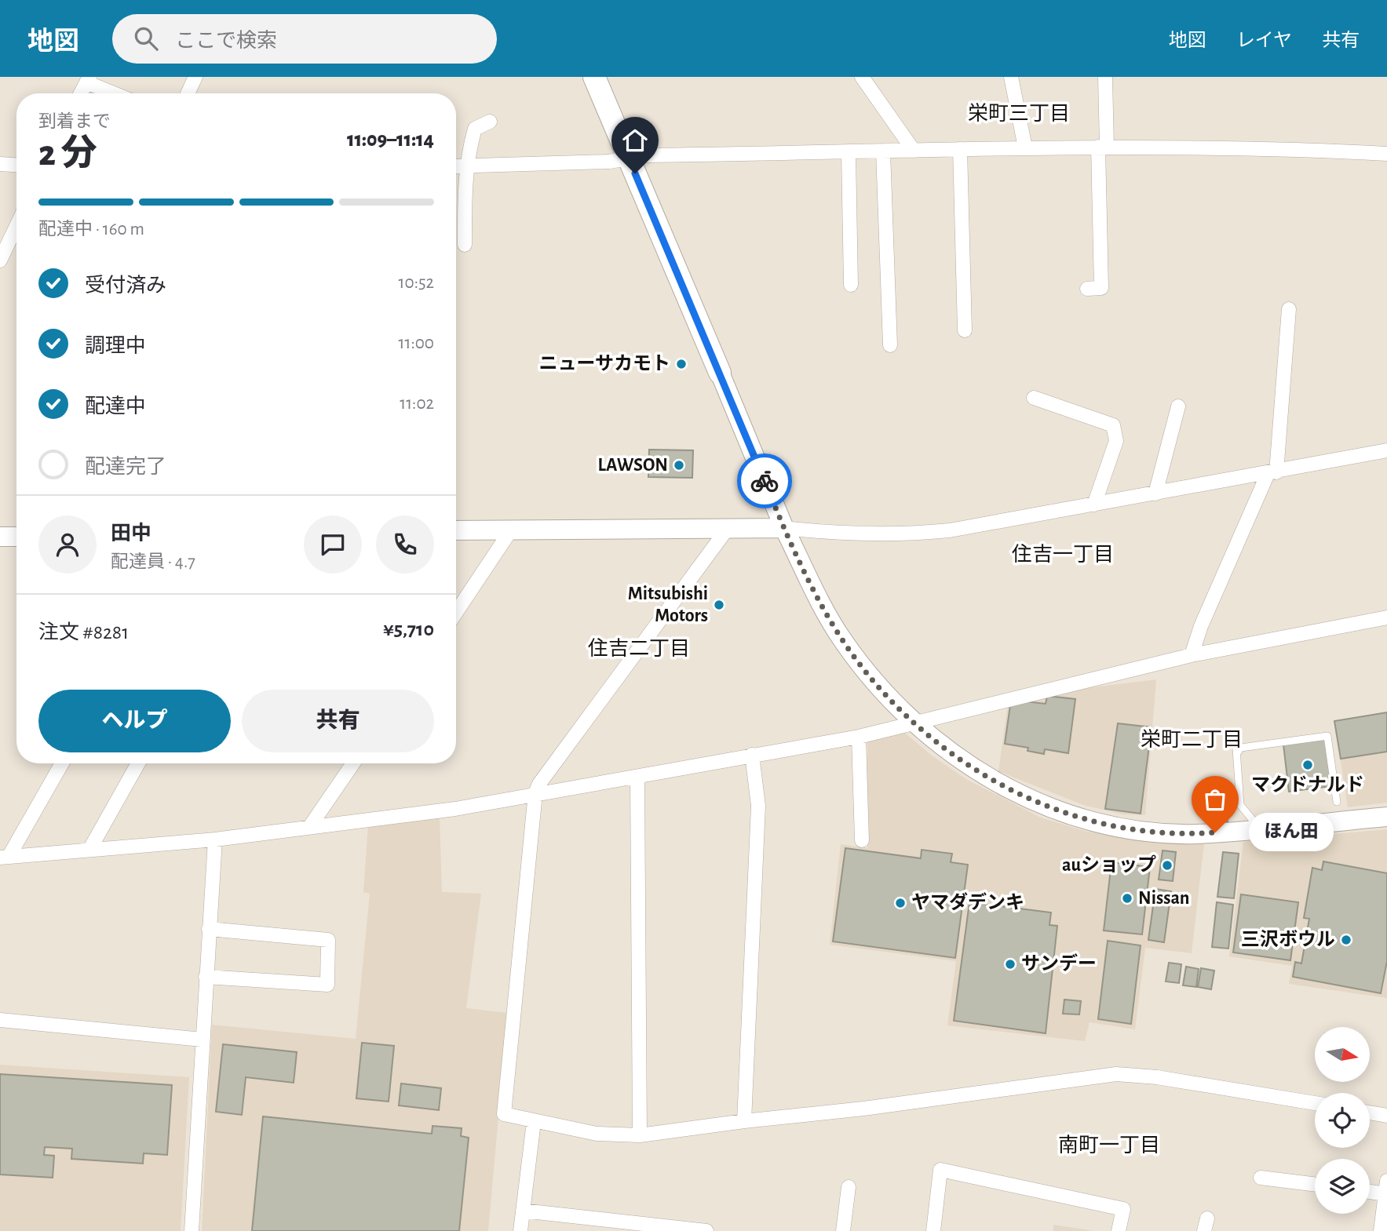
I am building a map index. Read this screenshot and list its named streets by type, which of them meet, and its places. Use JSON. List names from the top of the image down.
{
  "districts": [
    "栄町三丁目",
    "住吉一丁目",
    "住吉二丁目",
    "栄町二丁目",
    "南町一丁目"
  ],
  "places": [
    "ニューサカモト",
    "LAWSON",
    "Mitsubishi Motors",
    "マクドナルド",
    "ほん田",
    "auショップ",
    "Nissan",
    "ヤマダデンキ",
    "三沢ボウル",
    "サンデー"
  ],
  "north": "right",
  "page": {
    "header": "地図",
    "search": "ここで検索",
    "nav": ["地図", "レイヤ", "共有"],
    "heading": ["2 分", "到着まで", "11:09–11:14"],
    "panel": [
      "田中",
      "配達員 · 4.7",
      "注文 #8281",
      "¥5,710"
    ],
    "bar": "配達中 · 160 m",
    "list": [
      ["受付済み", "10:52"],
      ["調理中", "11:00"],
      ["配達中", "11:02"],
      "配達完了"
    ],
    "buttons": ["ヘルプ", "共有"],
    "bubble": "ほん田"
  }
}
